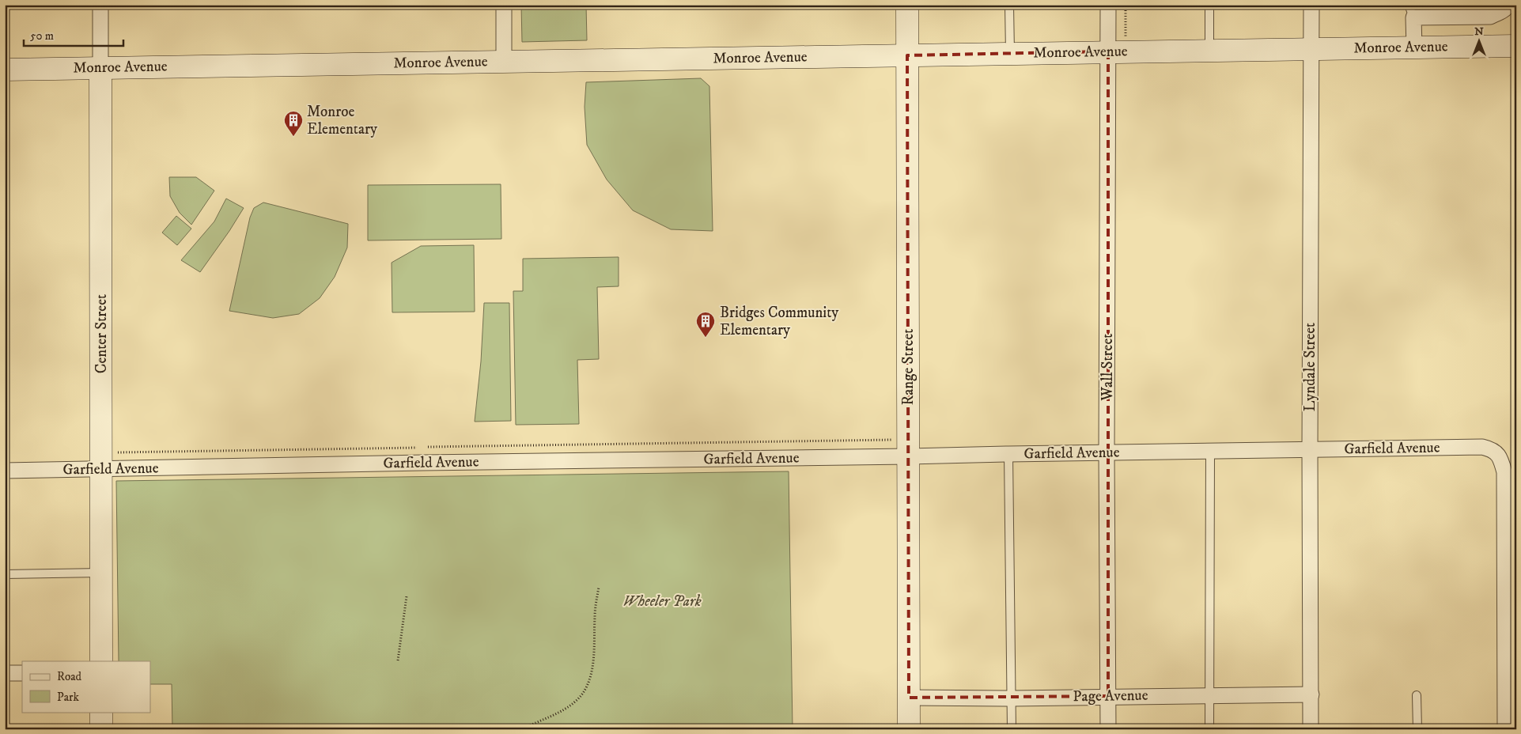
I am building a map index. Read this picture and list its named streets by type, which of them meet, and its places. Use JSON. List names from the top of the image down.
{
  "streets": {
    "street": [
      "Monroe Avenue",
      "Center Street",
      "Range Street",
      "Wall Street",
      "Lyndale Street",
      "Garfield Avenue",
      "Page Avenue"
    ]
  },
  "crossings": [
    ["Monroe Avenue", "Center Street"],
    ["Monroe Avenue", "Range Street"],
    ["Monroe Avenue", "Wall Street"],
    ["Monroe Avenue", "Lyndale Street"],
    ["Center Street", "Garfield Avenue"],
    ["Range Street", "Garfield Avenue"],
    ["Range Street", "Page Avenue"],
    ["Wall Street", "Garfield Avenue"],
    ["Wall Street", "Page Avenue"],
    ["Lyndale Street", "Garfield Avenue"],
    ["Lyndale Street", "Page Avenue"]
  ],
  "parks": ["Wheeler Park"],
  "places": {
    "building": ["Monroe Elementary", "Bridges Community Elementary"]
  },
  "legend": ["Road", "Park"],
  "scale_bar": "50 m",
  "north": "top"
}
